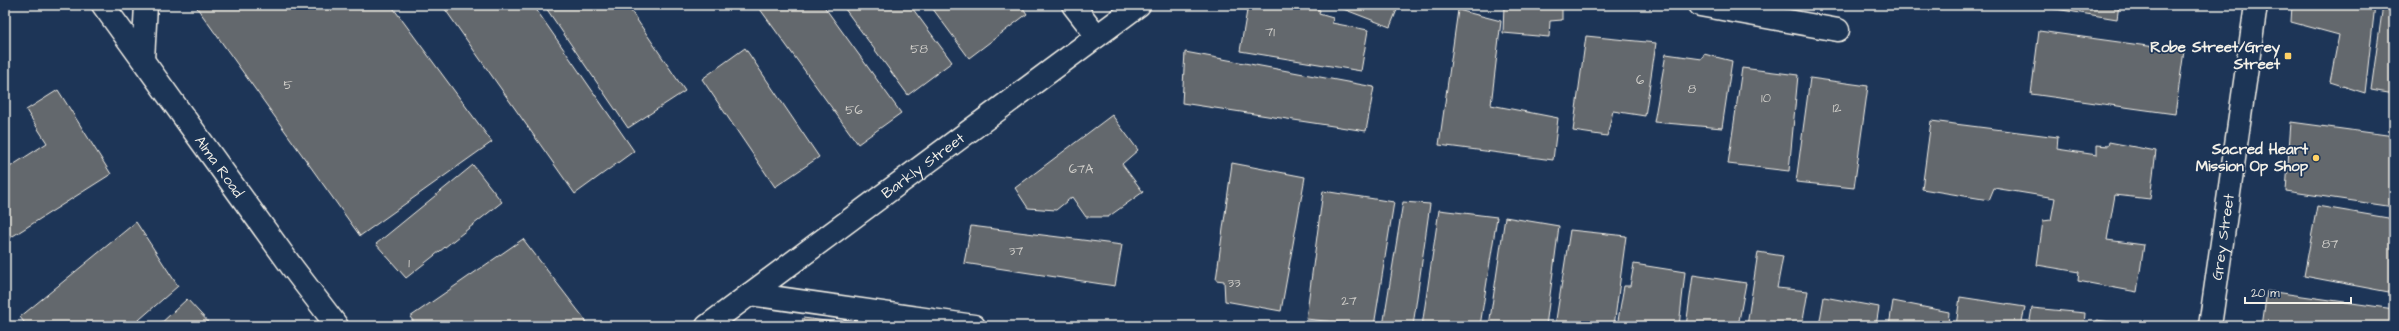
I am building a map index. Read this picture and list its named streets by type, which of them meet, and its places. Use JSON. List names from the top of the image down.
{
  "streets": {
    "street": ["Alma Road", "Barkly Street", "Grey Street"]
  },
  "places": {
    "transit": ["Robe Street/Grey Street"],
    "other": ["Sacred Heart Mission Op Shop"]
  },
  "house_numbers": [
    "71",
    "58",
    "6",
    "5",
    "8",
    "10",
    "12",
    "56",
    "67A",
    "87",
    "37",
    "1",
    "33",
    "27"
  ],
  "scale_bar": "20 m"
}
